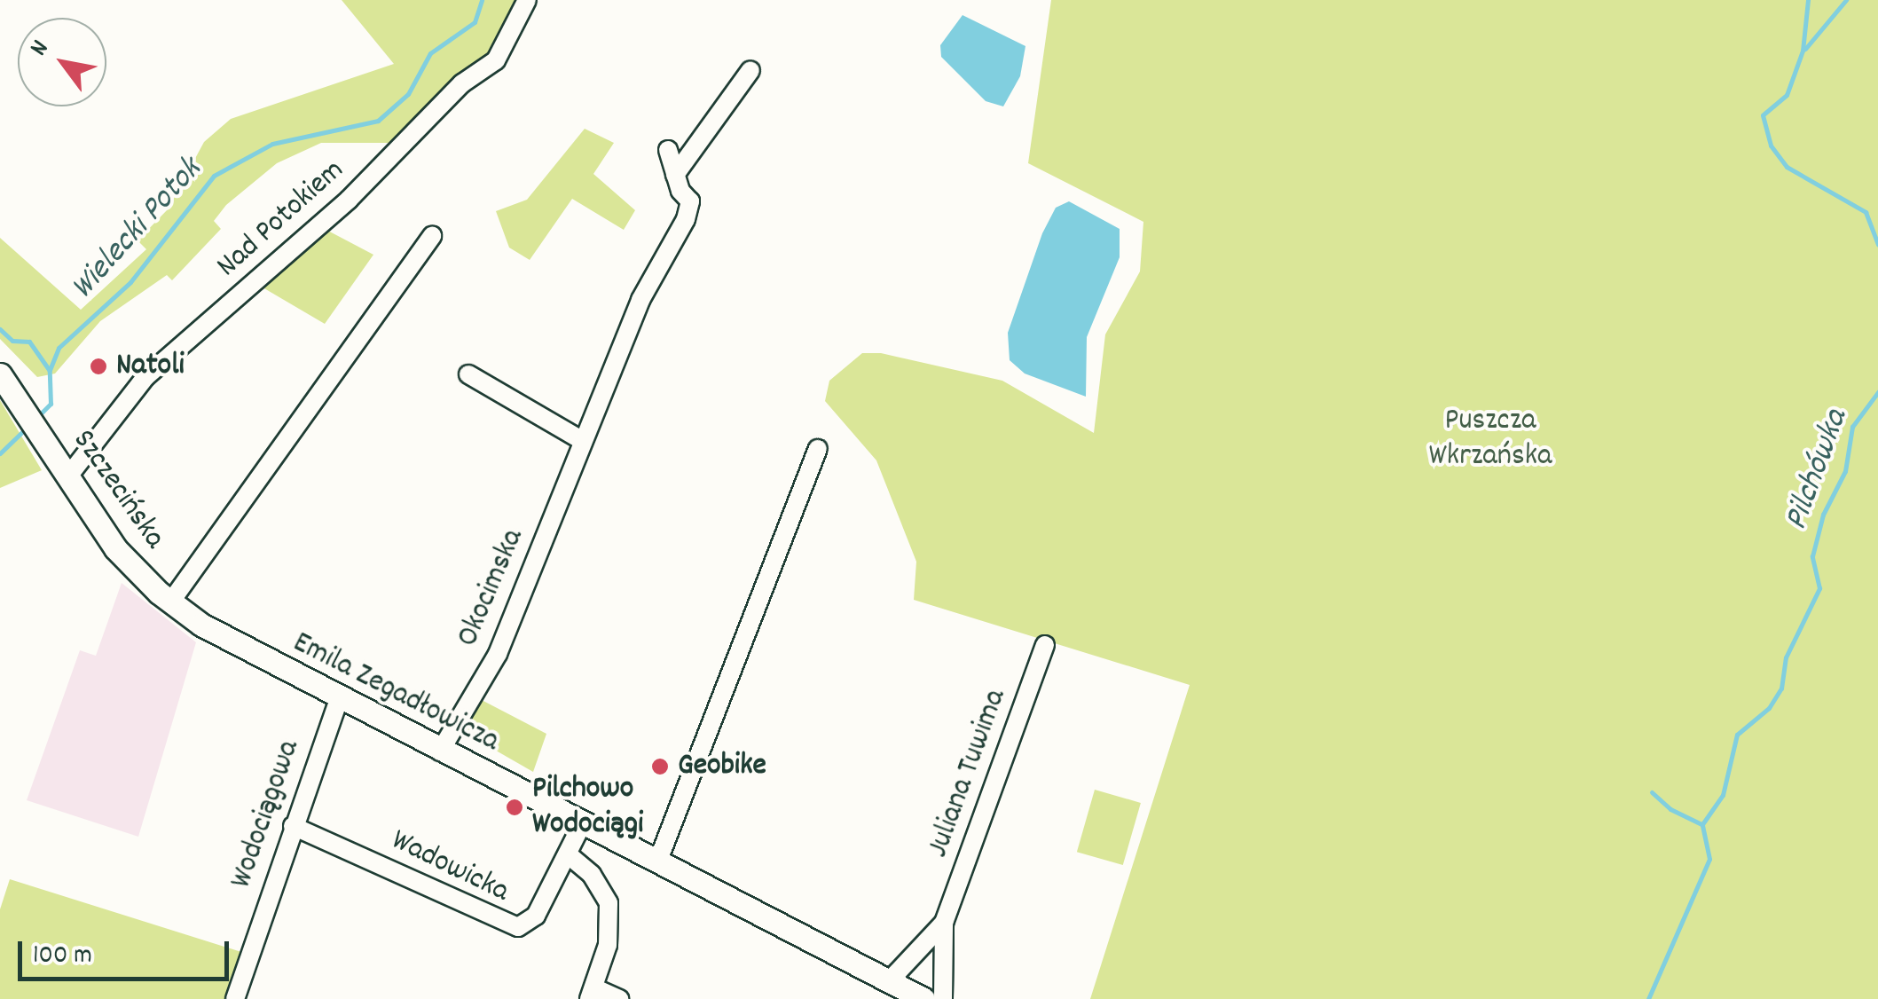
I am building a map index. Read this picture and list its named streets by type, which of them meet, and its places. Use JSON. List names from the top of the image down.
{
  "streets": {
    "main road": ["Szczecińska", "Emila Zegadłowicza"],
    "street": [
      "Nad Potokiem",
      "Okocimska",
      "Juliana Tuwima",
      "Wodociągowa",
      "Wadowicka"
    ]
  },
  "crossings": [
    ["Nad Potokiem", "Szczecińska"],
    ["Szczecińska", "Emila Zegadłowicza"],
    ["Okocimska", "Emila Zegadłowicza"],
    ["Emila Zegadłowicza", "Juliana Tuwima"],
    ["Emila Zegadłowicza", "Wodociągowa"],
    ["Emila Zegadłowicza", "Wadowicka"],
    ["Wodociągowa", "Wadowicka"]
  ],
  "water": ["Wielecki Potok", "Pilchówka"],
  "parks": ["Puszcza Wkrzańska"],
  "places": ["Natoli", "Geobike", "Pilchowo Wodociągi"],
  "scale_bar": "100 m",
  "north": "top left"
}
